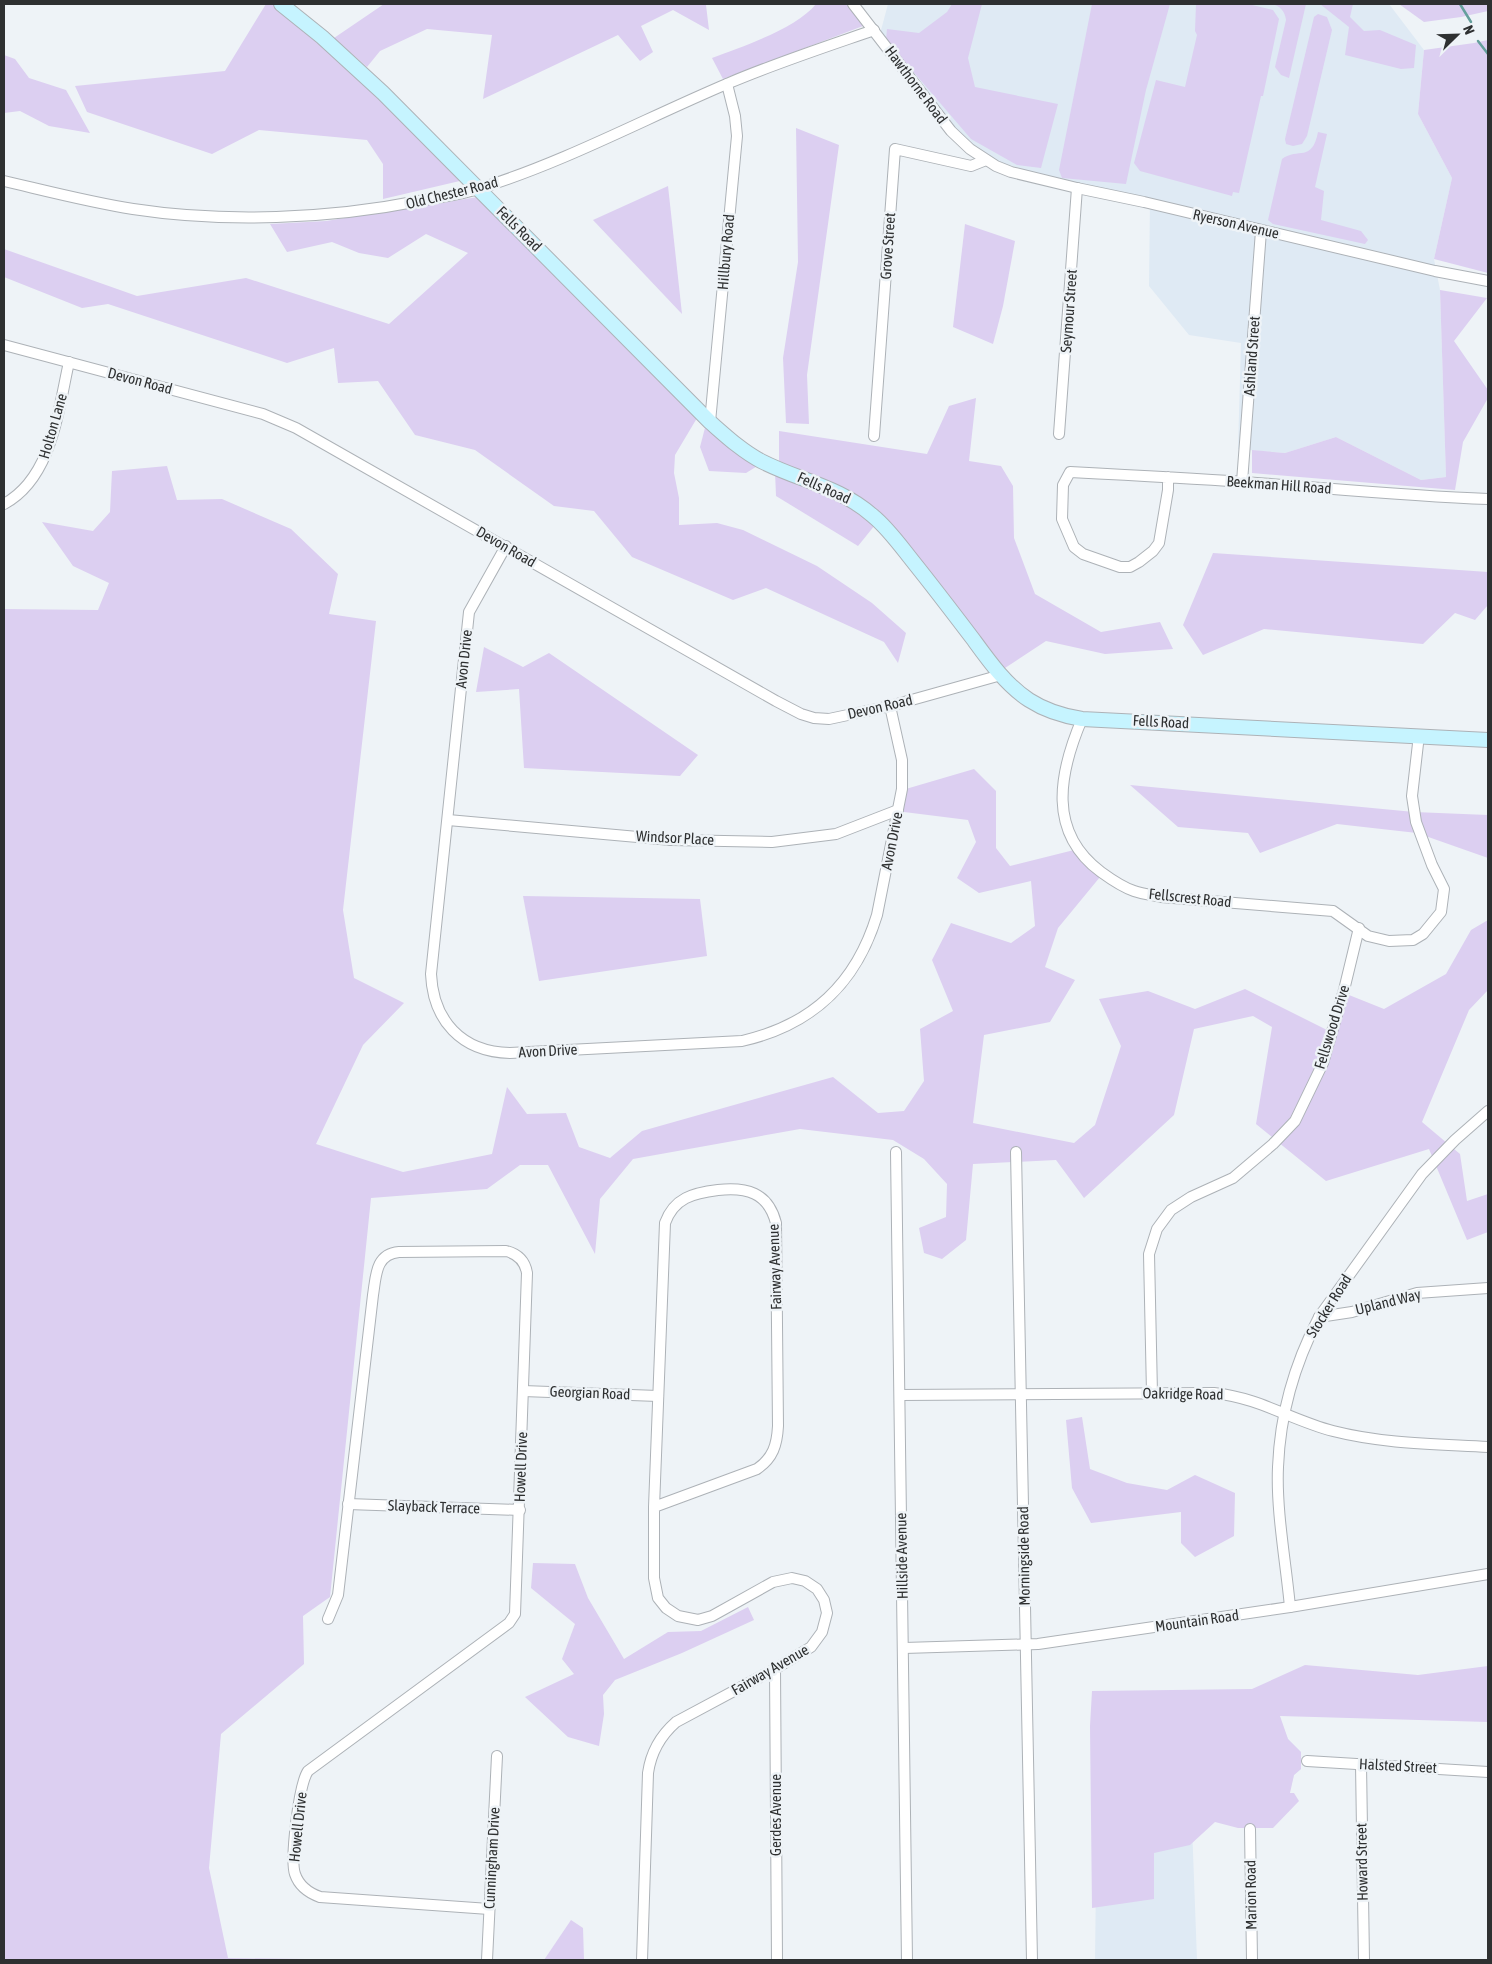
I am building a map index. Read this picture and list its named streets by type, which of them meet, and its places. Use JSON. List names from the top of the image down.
{
  "streets": {
    "street": [
      "Hawthorne Road",
      "Old Chester Road",
      "Ryerson Avenue",
      "Fells Road",
      "Grove Street",
      "Hillbury Road",
      "Seymour Street",
      "Ashland Street",
      "Devon Road",
      "Holton Lane",
      "Beekman Hill Road",
      "Avon Drive",
      "Windsor Place",
      "Fellscrest Road",
      "Fellswood Drive",
      "Fairway Avenue",
      "Upland Way",
      "Stocker Road",
      "Georgian Road",
      "Oakridge Road",
      "Howell Drive",
      "Slayback Terrace",
      "Hillside Avenue",
      "Morningside Road",
      "Mountain Road",
      "Halsted Street",
      "Gerdes Avenue",
      "Cunningham Drive",
      "Howard Street",
      "Marion Road"
    ]
  },
  "crossings": [
    ["Hawthorne Road", "Old Chester Road"],
    ["Hawthorne Road", "Ryerson Avenue"],
    ["Hawthorne Road", "Grove Street"],
    ["Old Chester Road", "Fells Road"],
    ["Old Chester Road", "Hillbury Road"],
    ["Ryerson Avenue", "Grove Street"],
    ["Ryerson Avenue", "Seymour Street"],
    ["Ryerson Avenue", "Ashland Street"],
    ["Fells Road", "Hillbury Road"],
    ["Fells Road", "Devon Road"],
    ["Fells Road", "Fellscrest Road"],
    ["Ashland Street", "Beekman Hill Road"],
    ["Devon Road", "Holton Lane"],
    ["Devon Road", "Avon Drive"],
    ["Avon Drive", "Windsor Place"],
    ["Fellscrest Road", "Fellswood Drive"],
    ["Fellswood Drive", "Oakridge Road"],
    ["Fairway Avenue", "Georgian Road"],
    ["Fairway Avenue", "Gerdes Avenue"],
    ["Upland Way", "Stocker Road"],
    ["Stocker Road", "Oakridge Road"],
    ["Stocker Road", "Mountain Road"],
    ["Georgian Road", "Howell Drive"],
    ["Oakridge Road", "Hillside Avenue"],
    ["Oakridge Road", "Morningside Road"],
    ["Howell Drive", "Slayback Terrace"],
    ["Howell Drive", "Cunningham Drive"],
    ["Hillside Avenue", "Mountain Road"],
    ["Morningside Road", "Mountain Road"],
    ["Halsted Street", "Howard Street"]
  ],
  "north": "top right"
}
